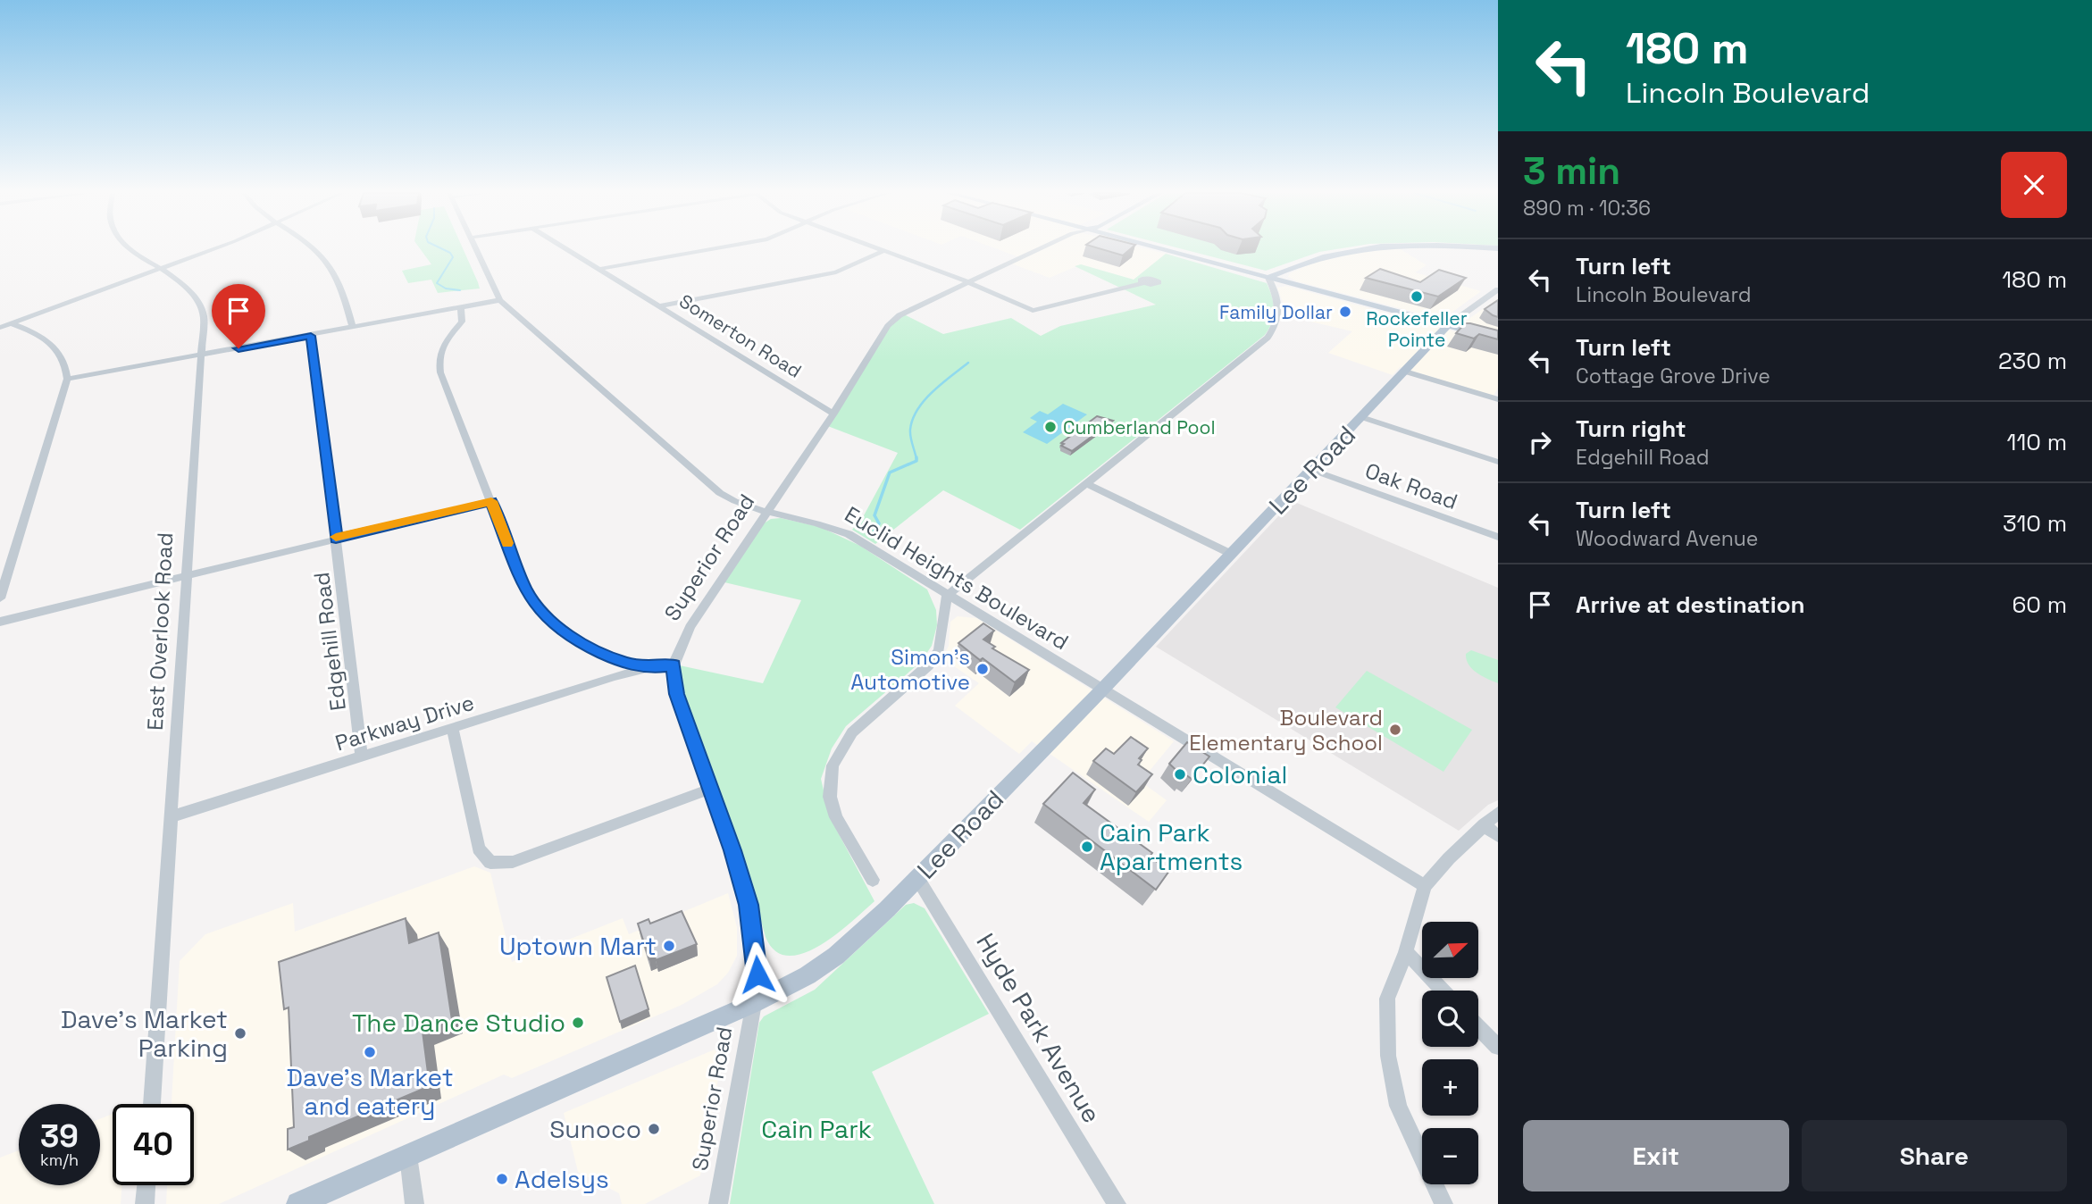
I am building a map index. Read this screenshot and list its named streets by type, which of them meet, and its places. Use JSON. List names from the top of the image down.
{
  "streets": {
    "main road": ["Lee Road"],
    "street": [
      "Somerton Road",
      "Oak Road",
      "Superior Road",
      "Euclid Heights Boulevard",
      "East Overlook Road",
      "Edgehill Road",
      "Parkway Drive",
      "Hyde Park Avenue"
    ]
  },
  "crossings": [
    ["Somerton Road", "Superior Road"],
    ["Lee Road", "Oak Road"],
    ["Lee Road", "Superior Road"],
    ["Lee Road", "Euclid Heights Boulevard"],
    ["Lee Road", "Hyde Park Avenue"],
    ["Superior Road", "Euclid Heights Boulevard"],
    ["East Overlook Road", "Parkway Drive"],
    ["Edgehill Road", "Parkway Drive"]
  ],
  "parks": ["Cain Park"],
  "places": [
    "Rockefeller Pointe",
    "Family Dollar",
    "Cumberland Pool",
    "Simon's Automotive",
    "Boulevard Elementary School",
    "Colonial",
    "Cain Park Apartments",
    "Uptown Mart",
    "The Dance Studio",
    "Dave's Market Parking",
    "Dave's Market and eatery",
    "Sunoco",
    "Adelsys"
  ],
  "north": "top right",
  "page": {
    "turn": ["180 m", "Lincoln Boulevard"],
    "heading": ["3 min", "890 m · 10:36"],
    "list": [
      {
        "name": "Turn left",
        "note": "Lincoln Boulevard",
        "value": "180 m"
      },
      {
        "name": "Turn left",
        "note": "Cottage Grove Drive",
        "value": "230 m"
      },
      {
        "name": "Turn right",
        "note": "Edgehill Road",
        "value": "110 m"
      },
      {
        "name": "Turn left",
        "note": "Woodward Avenue",
        "value": "310 m"
      },
      {
        "name": "Arrive at destination",
        "value": "60 m"
      }
    ],
    "map_buttons": ["+", "−"],
    "speed": "39 km/h",
    "limit": "40",
    "buttons": ["Exit", "Share"]
  }
}
